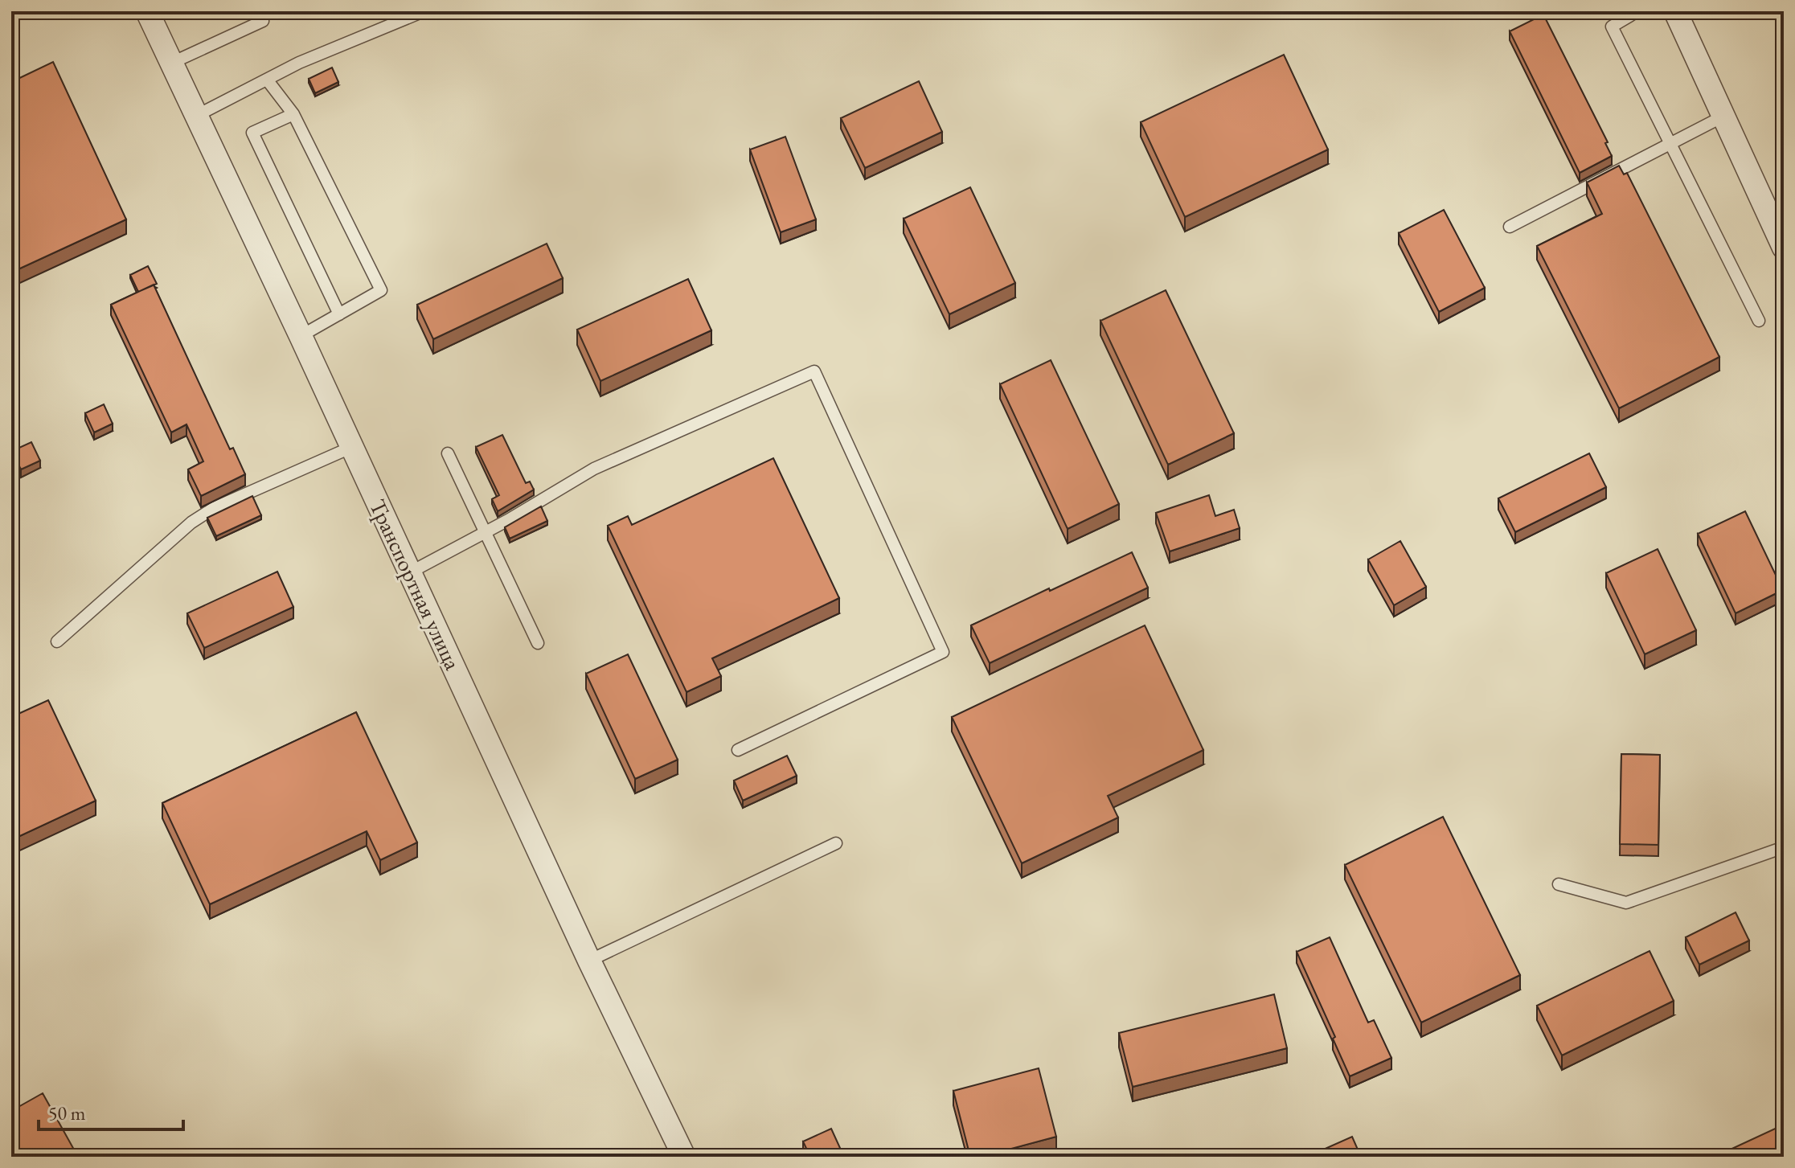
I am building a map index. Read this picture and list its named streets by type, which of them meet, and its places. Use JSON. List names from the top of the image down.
{
  "streets": {
    "street": ["Транспортная улица"]
  },
  "scale_bar": "50 m"
}
